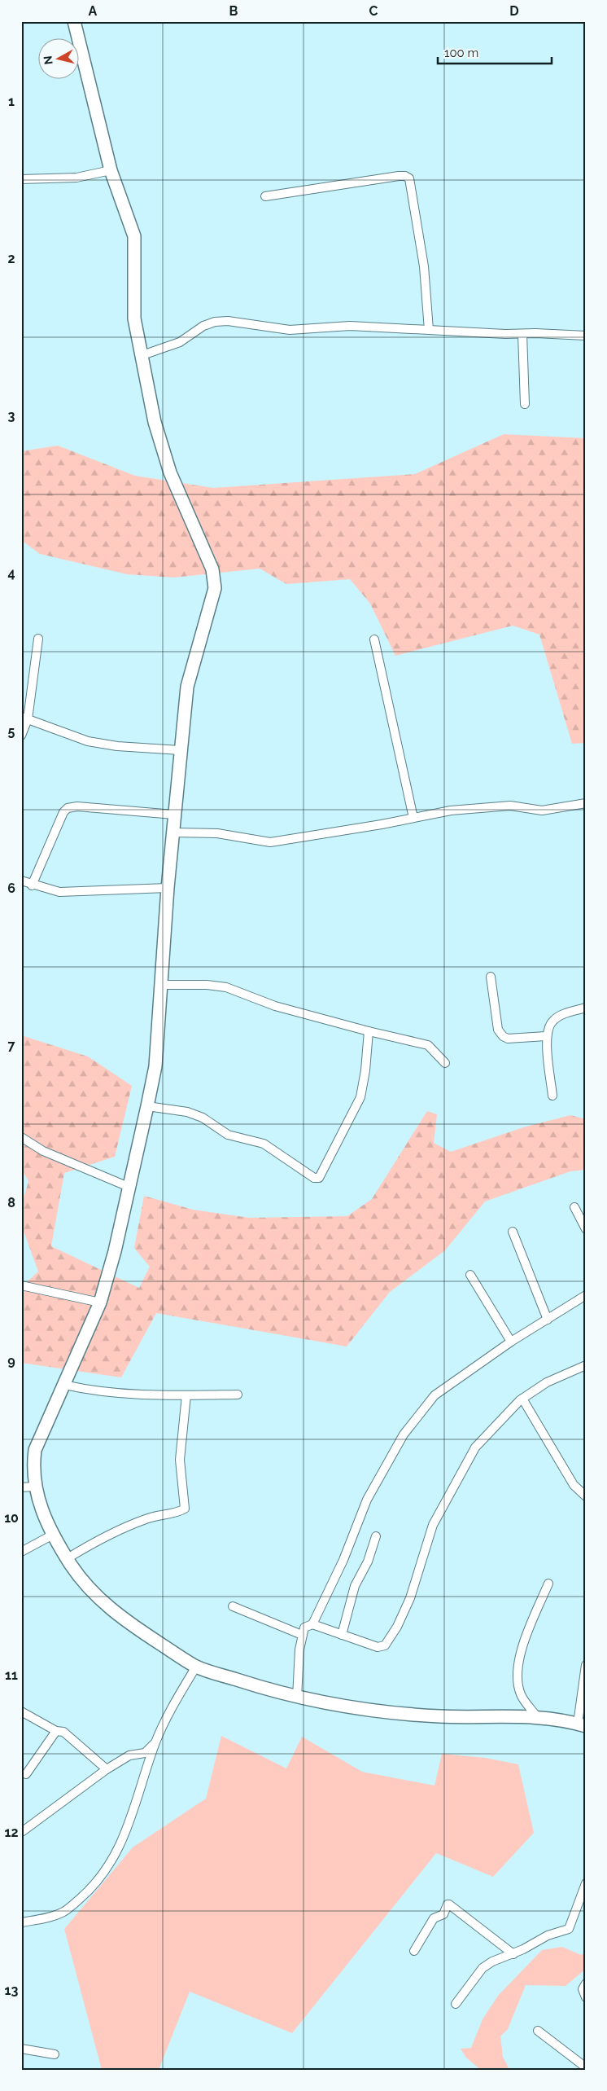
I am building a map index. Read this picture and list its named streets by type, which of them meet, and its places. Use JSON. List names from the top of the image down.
{
  "scale_bar": "100 m",
  "north": "left",
  "grid": {
    "columns": [
      "A",
      "B",
      "C",
      "D"
    ],
    "rows": [
      "1",
      "2",
      "3",
      "4",
      "5",
      "6",
      "7",
      "8",
      "9",
      "10",
      "11",
      "12",
      "13"
    ]
  }
}
